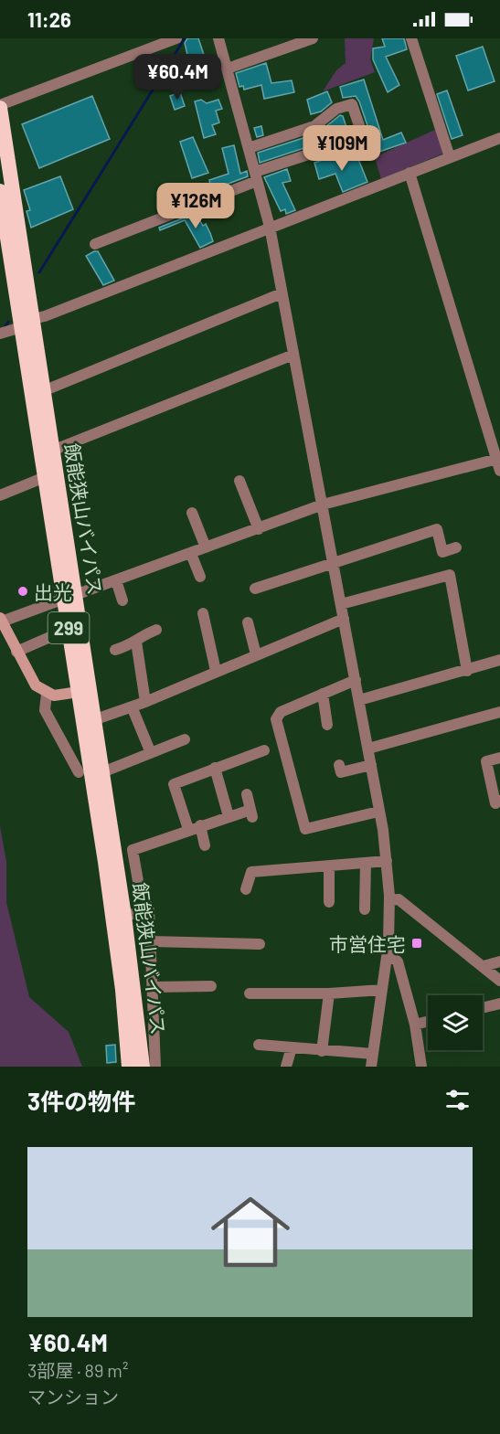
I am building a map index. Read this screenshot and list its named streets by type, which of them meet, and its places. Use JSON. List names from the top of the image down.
{
  "streets": {
    "highway": ["飯能狭山バイパス", "299"]
  },
  "places": {
    "other": ["出光"],
    "transit": ["市営住宅"]
  },
  "page": {
    "status": "11:26",
    "price": ["¥60.4M", "¥109M", "¥126M"],
    "heading": "3件の物件",
    "list": [
      {
        "name": "¥60.4M",
        "note": "3部屋 · 89 m² · マンション"
      }
    ]
  }
}
